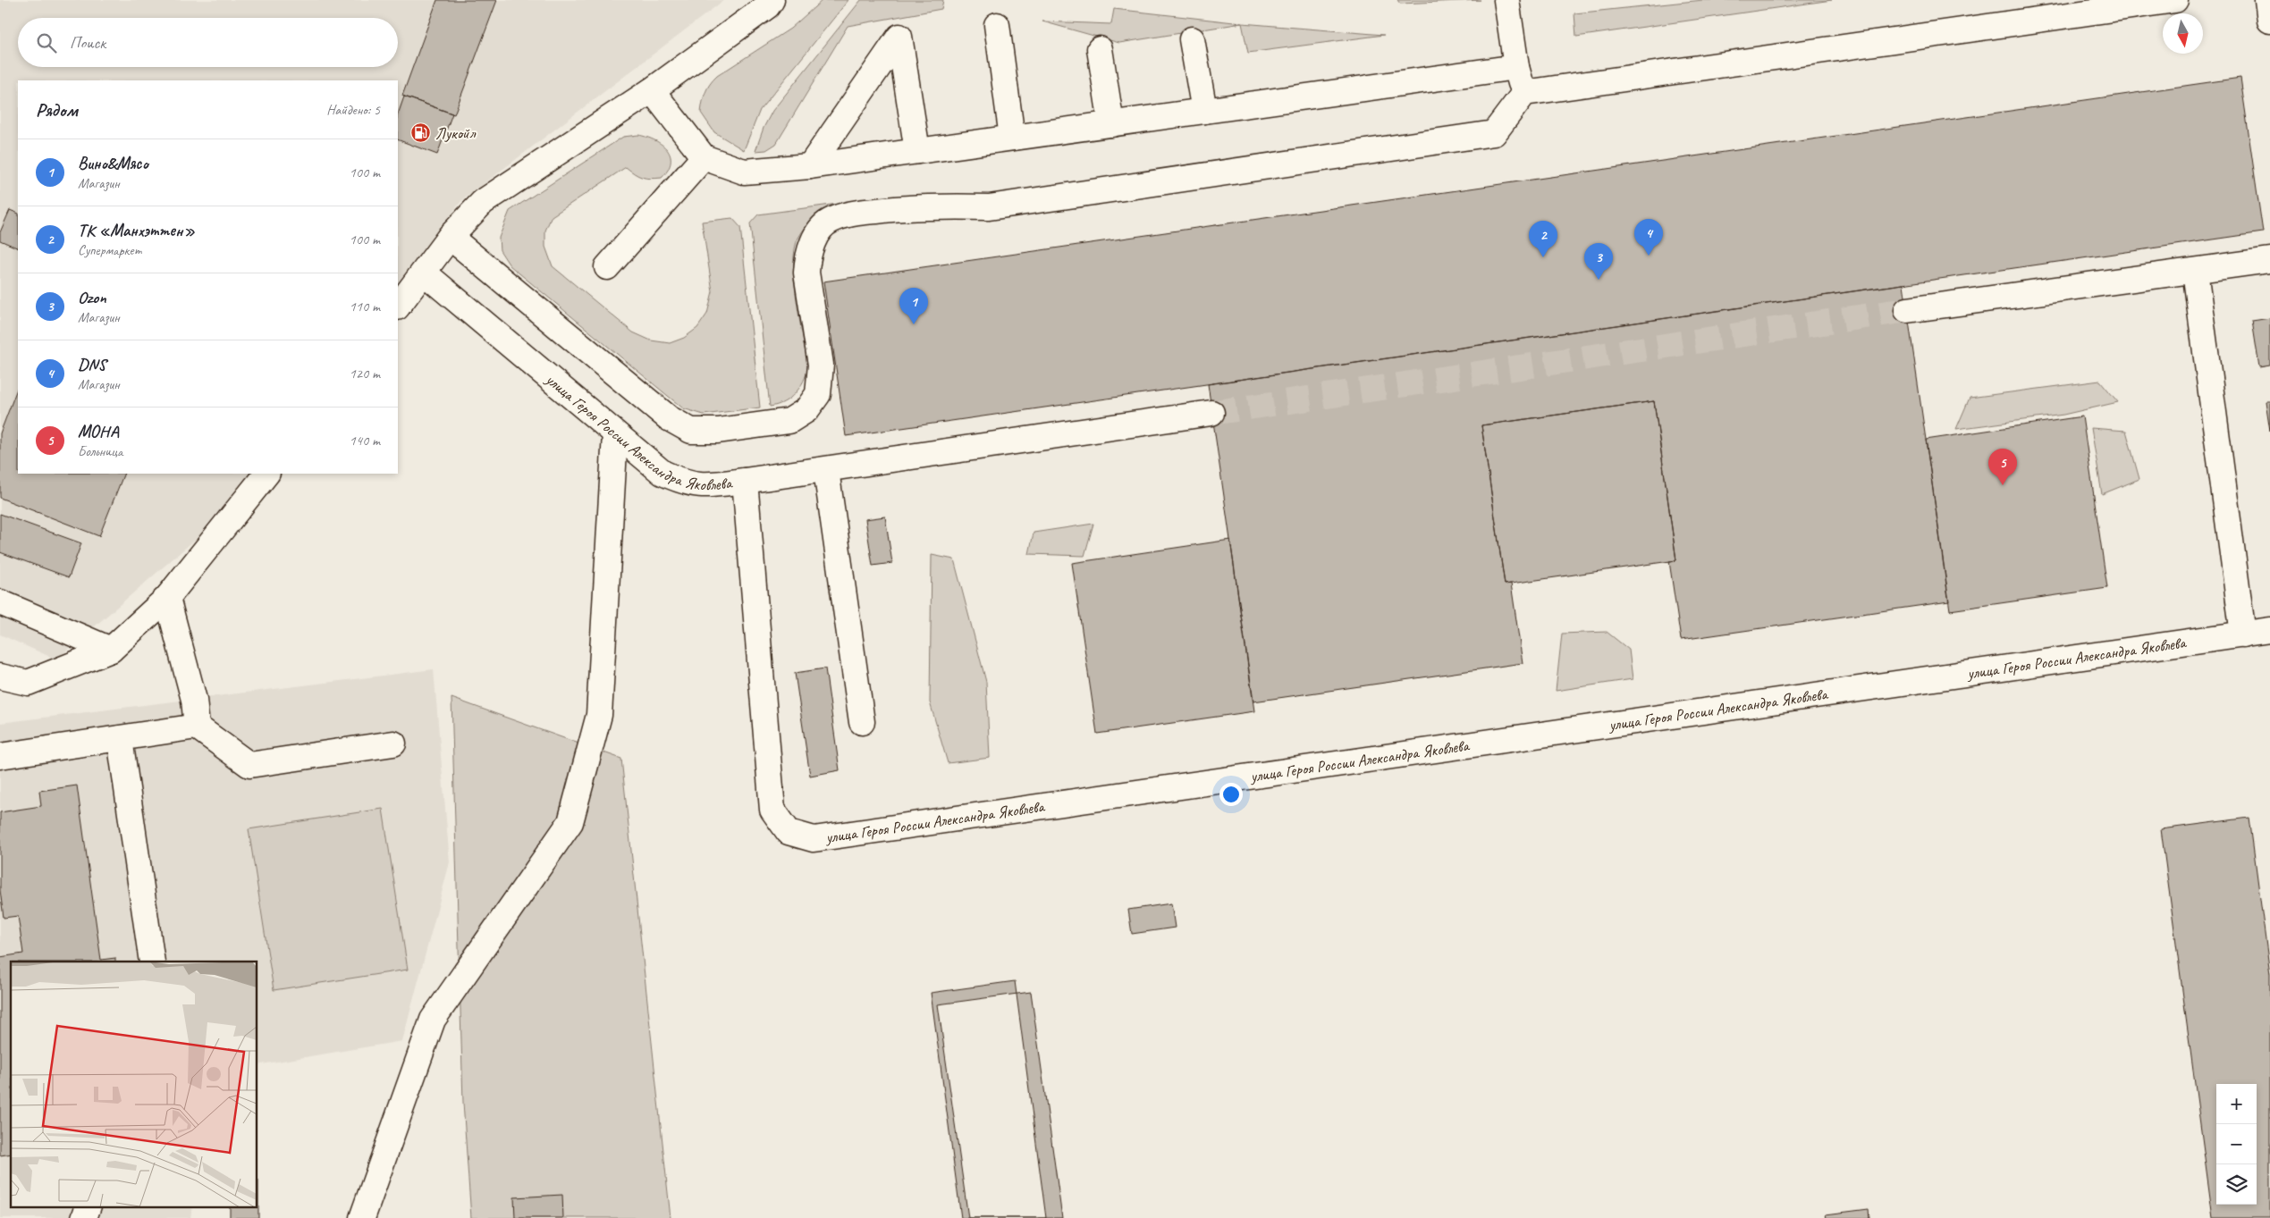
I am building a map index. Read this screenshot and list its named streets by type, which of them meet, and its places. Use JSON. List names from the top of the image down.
{
  "streets": {
    "street": ["улица Героя России Александра Яковлева"]
  },
  "places": {
    "fuel station": ["Лукойл"]
  },
  "north": "bottom",
  "page": {
    "search": "Поиск",
    "heading": ["Рядом", "Найдено: 5"],
    "list": [
      {
        "mark": "1",
        "name": "Вино&Мясо",
        "note": "Магазин",
        "value": "100 m"
      },
      {
        "mark": "2",
        "name": "ТК «Манхэттен»",
        "note": "Супермаркет",
        "value": "100 m"
      },
      {
        "mark": "3",
        "name": "Ozon",
        "note": "Магазин",
        "value": "110 m"
      },
      {
        "mark": "4",
        "name": "DNS",
        "note": "Магазин",
        "value": "120 m"
      },
      {
        "mark": "5",
        "name": "МОНА",
        "note": "Больница",
        "value": "140 m"
      }
    ],
    "pins": [
      "4",
      "2",
      "3",
      "1",
      "5"
    ],
    "map_buttons": ["+", "−"]
  }
}
